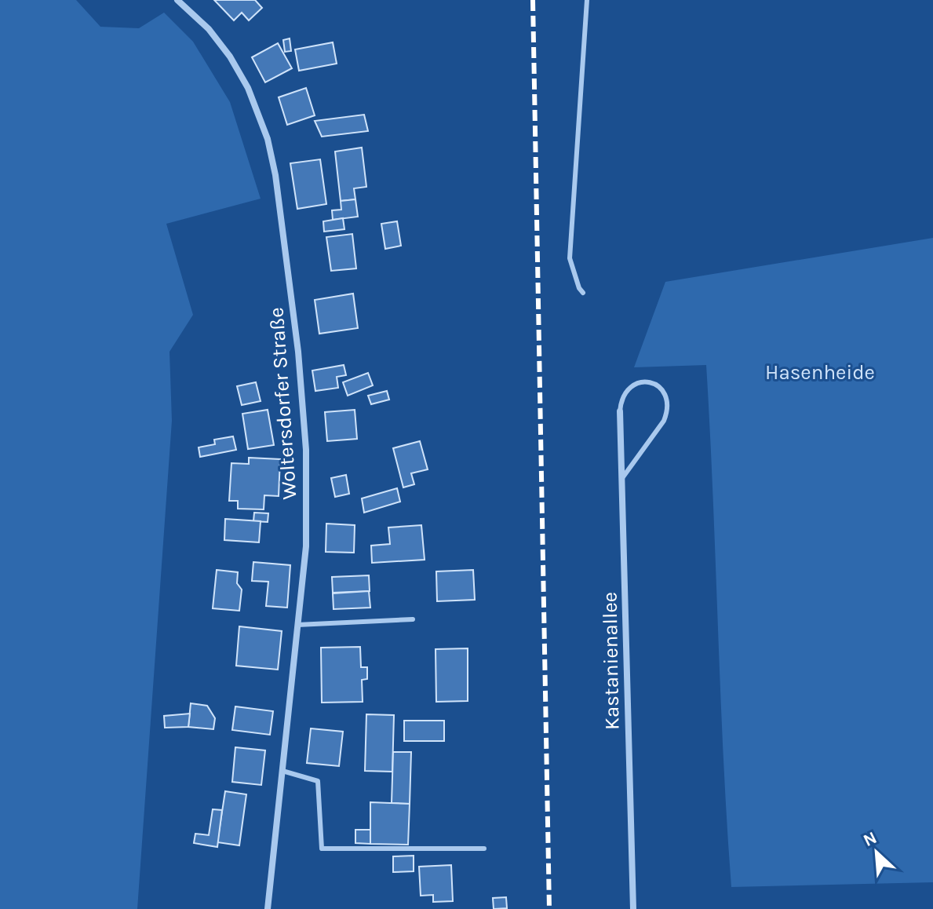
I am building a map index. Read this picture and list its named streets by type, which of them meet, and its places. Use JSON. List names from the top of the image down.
{
  "streets": {
    "street": ["Woltersdorfer Straße", "Kastanienallee"]
  },
  "parks": ["Hasenheide"],
  "north": "top left"
}
